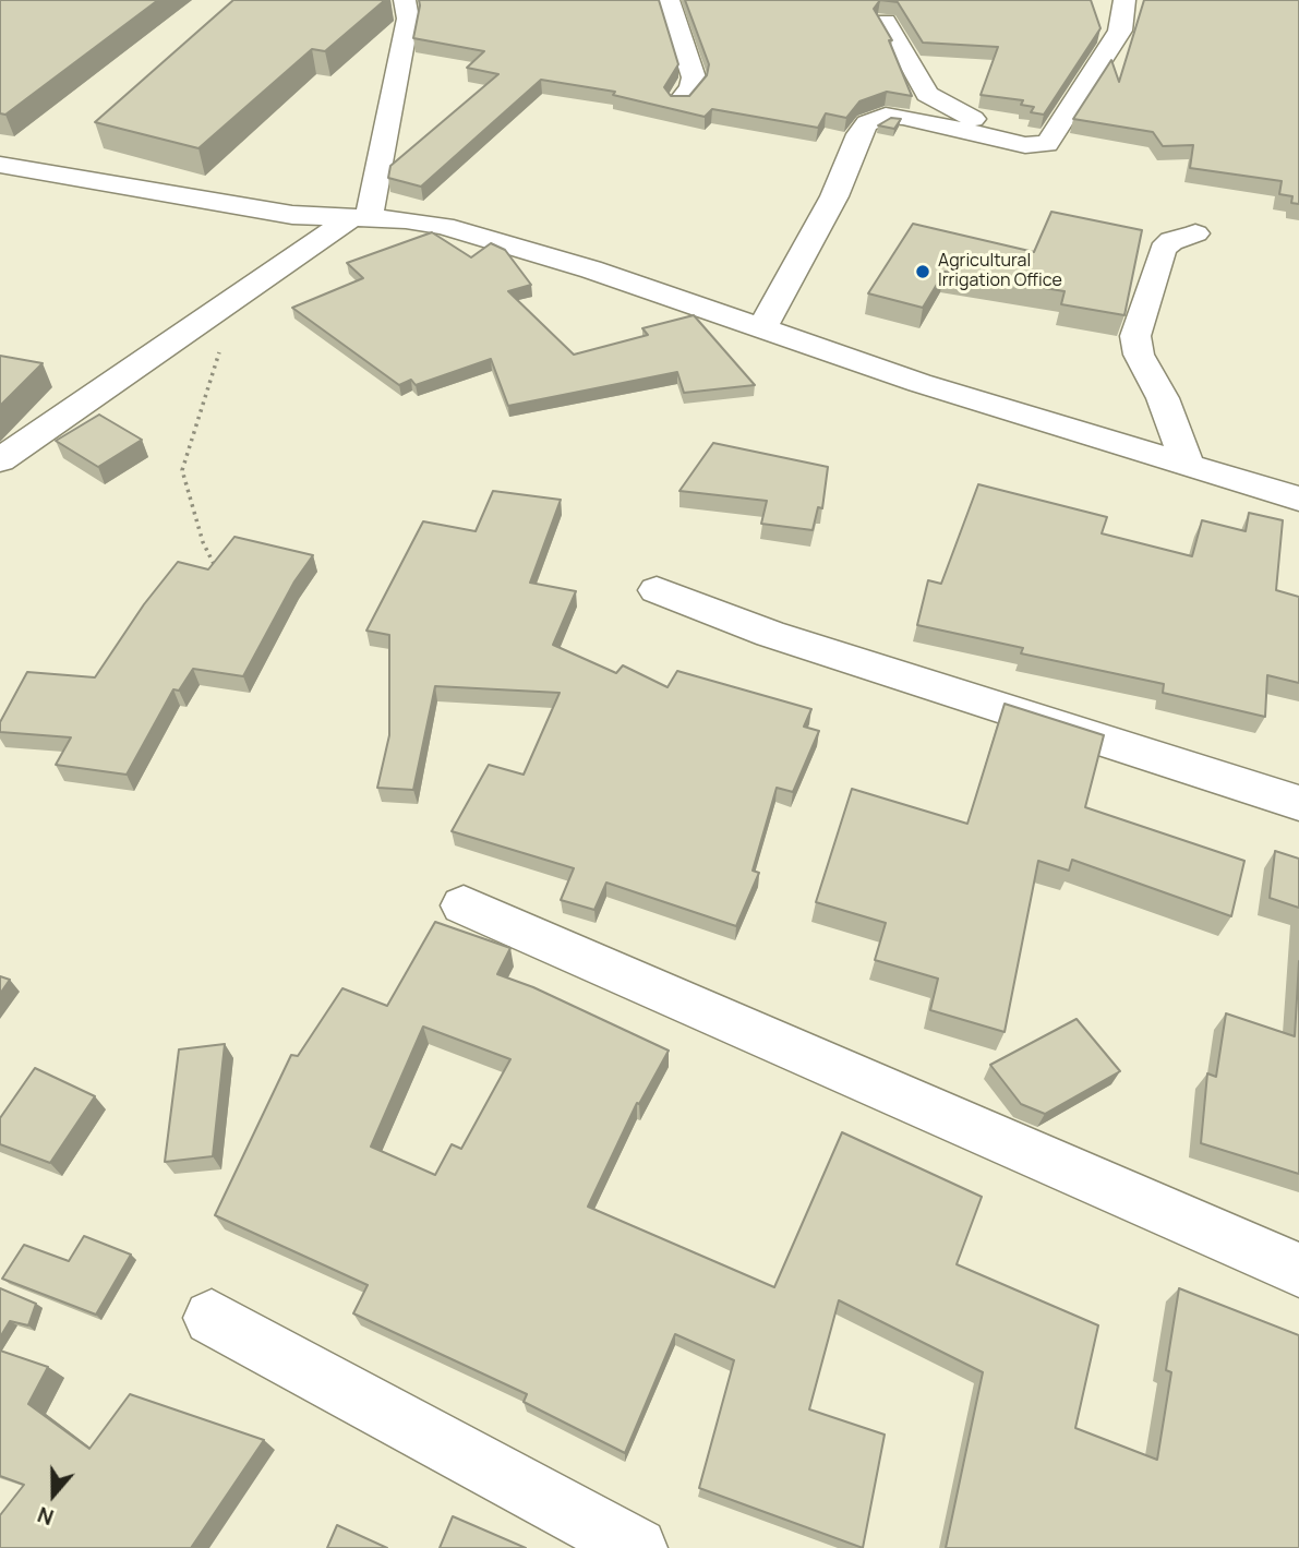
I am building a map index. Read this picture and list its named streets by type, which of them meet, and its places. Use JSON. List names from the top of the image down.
{
  "places": ["Agricultural Irrigation Office"],
  "north": "bottom"
}
